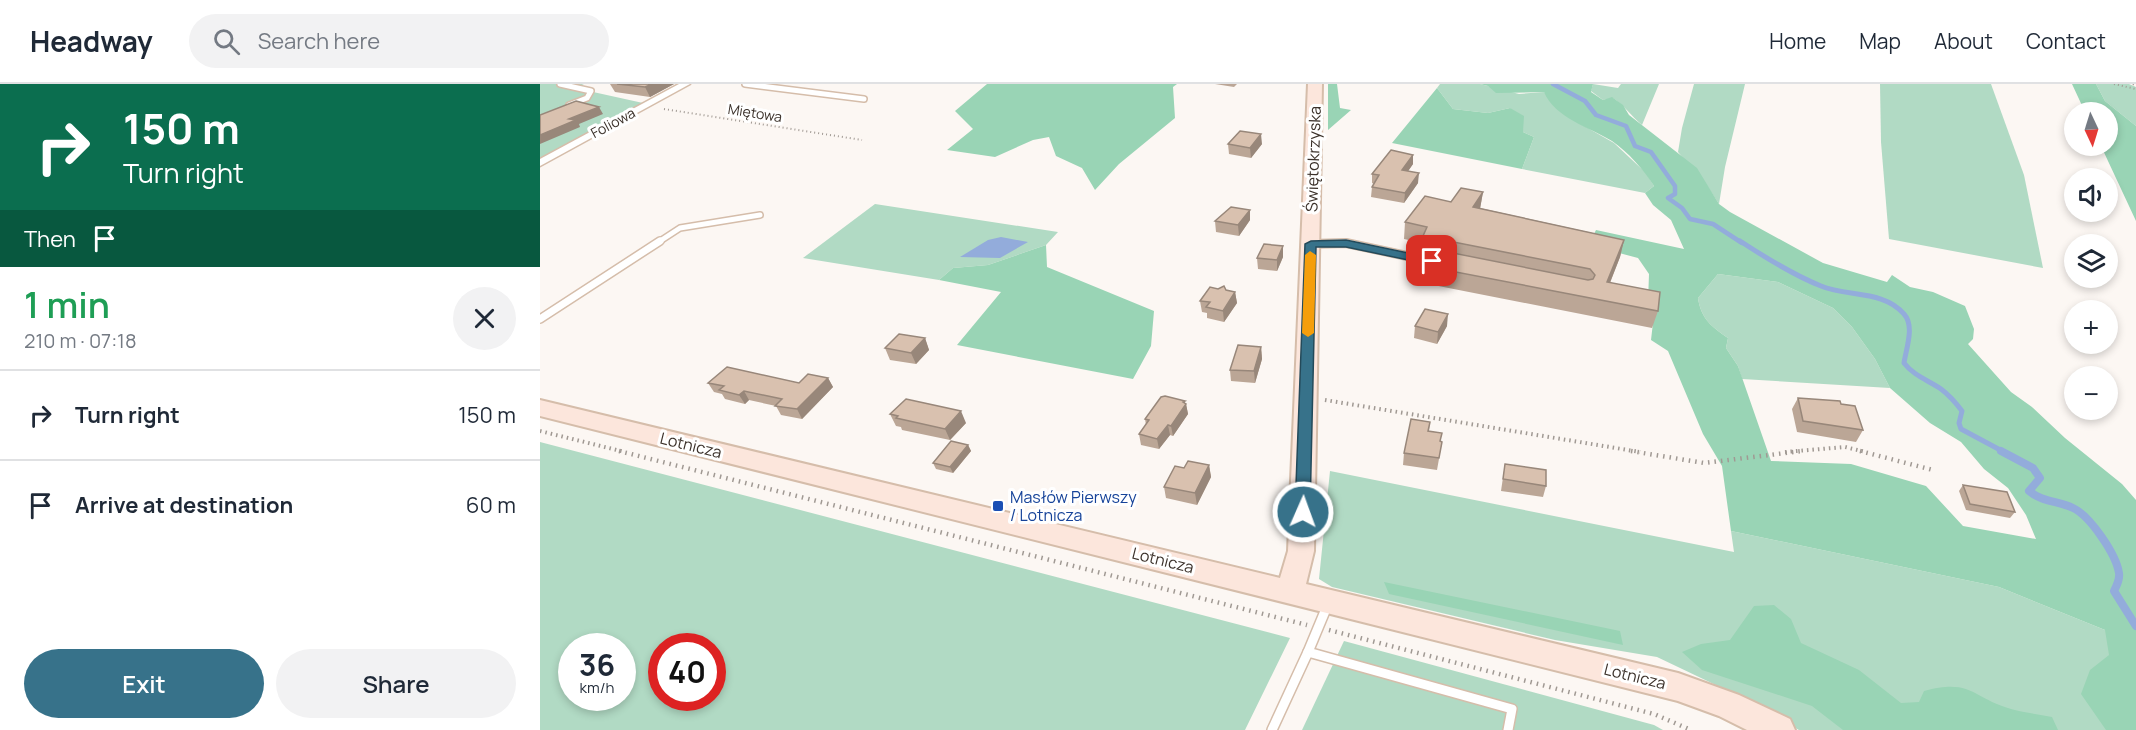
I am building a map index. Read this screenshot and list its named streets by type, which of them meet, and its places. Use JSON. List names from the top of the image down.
{
  "streets": {
    "main road": ["Świętokrzyska", "Lotnicza"],
    "street": ["Foliowa"],
    "path": ["Miętowa"]
  },
  "crossings": [
    ["Miętowa", "Foliowa"],
    ["Świętokrzyska", "Lotnicza"]
  ],
  "places": {
    "transit": ["Masłów Pierwszy / Lotnicza"]
  },
  "north": "bottom",
  "page": {
    "header": "Headway",
    "search": "Search here",
    "nav": [
      "Home",
      "Map",
      "About",
      "Contact"
    ],
    "turn": ["150 m", "Turn right"],
    "map_buttons": ["+", "−"],
    "then": "Then",
    "heading": ["1 min", "210 m · 07:18"],
    "list": [
      {
        "name": "Turn right",
        "value": "150 m"
      },
      {
        "name": "Arrive at destination",
        "value": "60 m"
      }
    ],
    "speed": "36 km/h",
    "limit": "40",
    "buttons": ["Exit", "Share"]
  }
}
